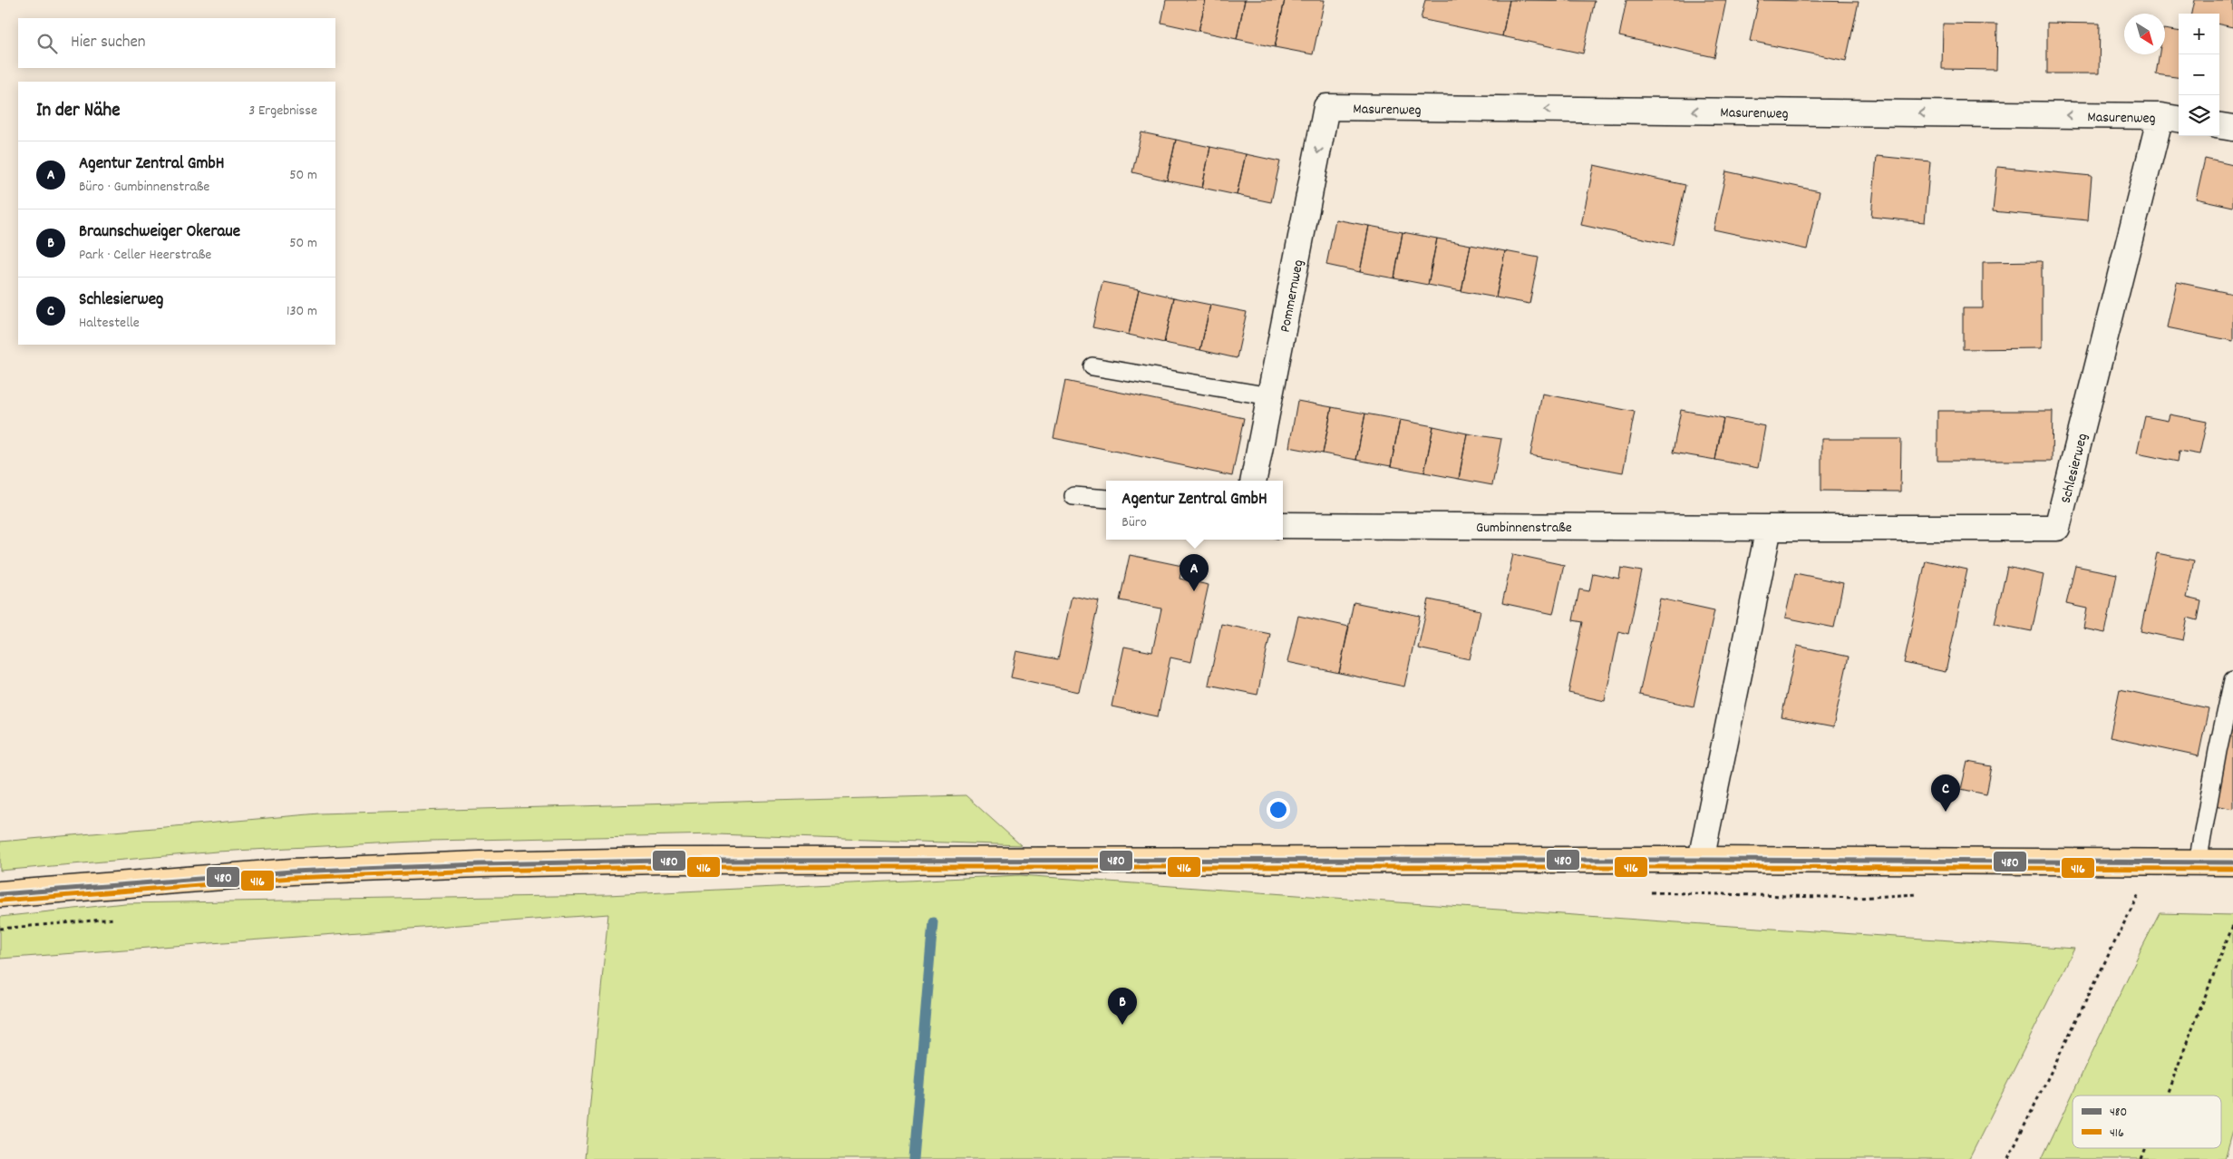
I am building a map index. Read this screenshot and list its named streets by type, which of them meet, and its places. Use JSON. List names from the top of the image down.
{
  "streets": {
    "street": [
      "Masurenweg",
      "Pommernweg",
      "Schlesierweg",
      "Gumbinnenstraße"
    ]
  },
  "crossings": [
    ["Masurenweg", "Pommernweg"],
    ["Masurenweg", "Schlesierweg"],
    ["Schlesierweg", "Gumbinnenstraße"]
  ],
  "one_way": ["Masurenweg", "Pommernweg"],
  "lines": ["transit line 480", "transit line 416"],
  "legend": ["480", "416"],
  "north": "bottom right",
  "page": {
    "map_buttons": ["+", "−"],
    "search": "Hier suchen",
    "heading": ["In der Nähe", "3 Ergebnisse"],
    "list": [
      {
        "mark": "A",
        "name": "Agentur Zentral GmbH",
        "note": "Büro · Gumbinnenstraße",
        "value": "50 m"
      },
      {
        "mark": "B",
        "name": "Braunschweiger Okeraue",
        "note": "Park · Celler Heerstraße",
        "value": "50 m"
      },
      {
        "mark": "C",
        "name": "Schlesierweg",
        "note": "Haltestelle",
        "value": "130 m"
      }
    ],
    "popup": ["Agentur Zentral GmbH", "Büro"],
    "pins": ["A", "C", "B"]
  }
}
